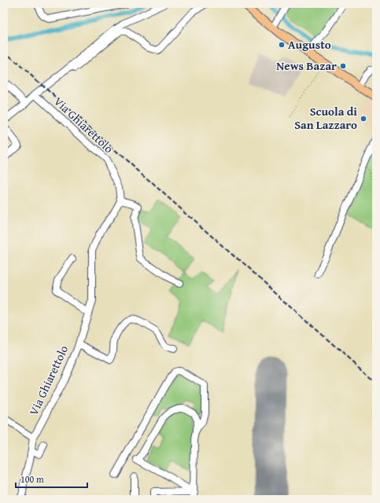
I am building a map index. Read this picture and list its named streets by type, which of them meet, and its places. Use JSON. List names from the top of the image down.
{
  "streets": {
    "street": ["Via Ghiarettolo"]
  },
  "places": ["Augusto", "News Bazar", "Scuola di San Lazzaro"],
  "scale_bar": "100 m"
}
